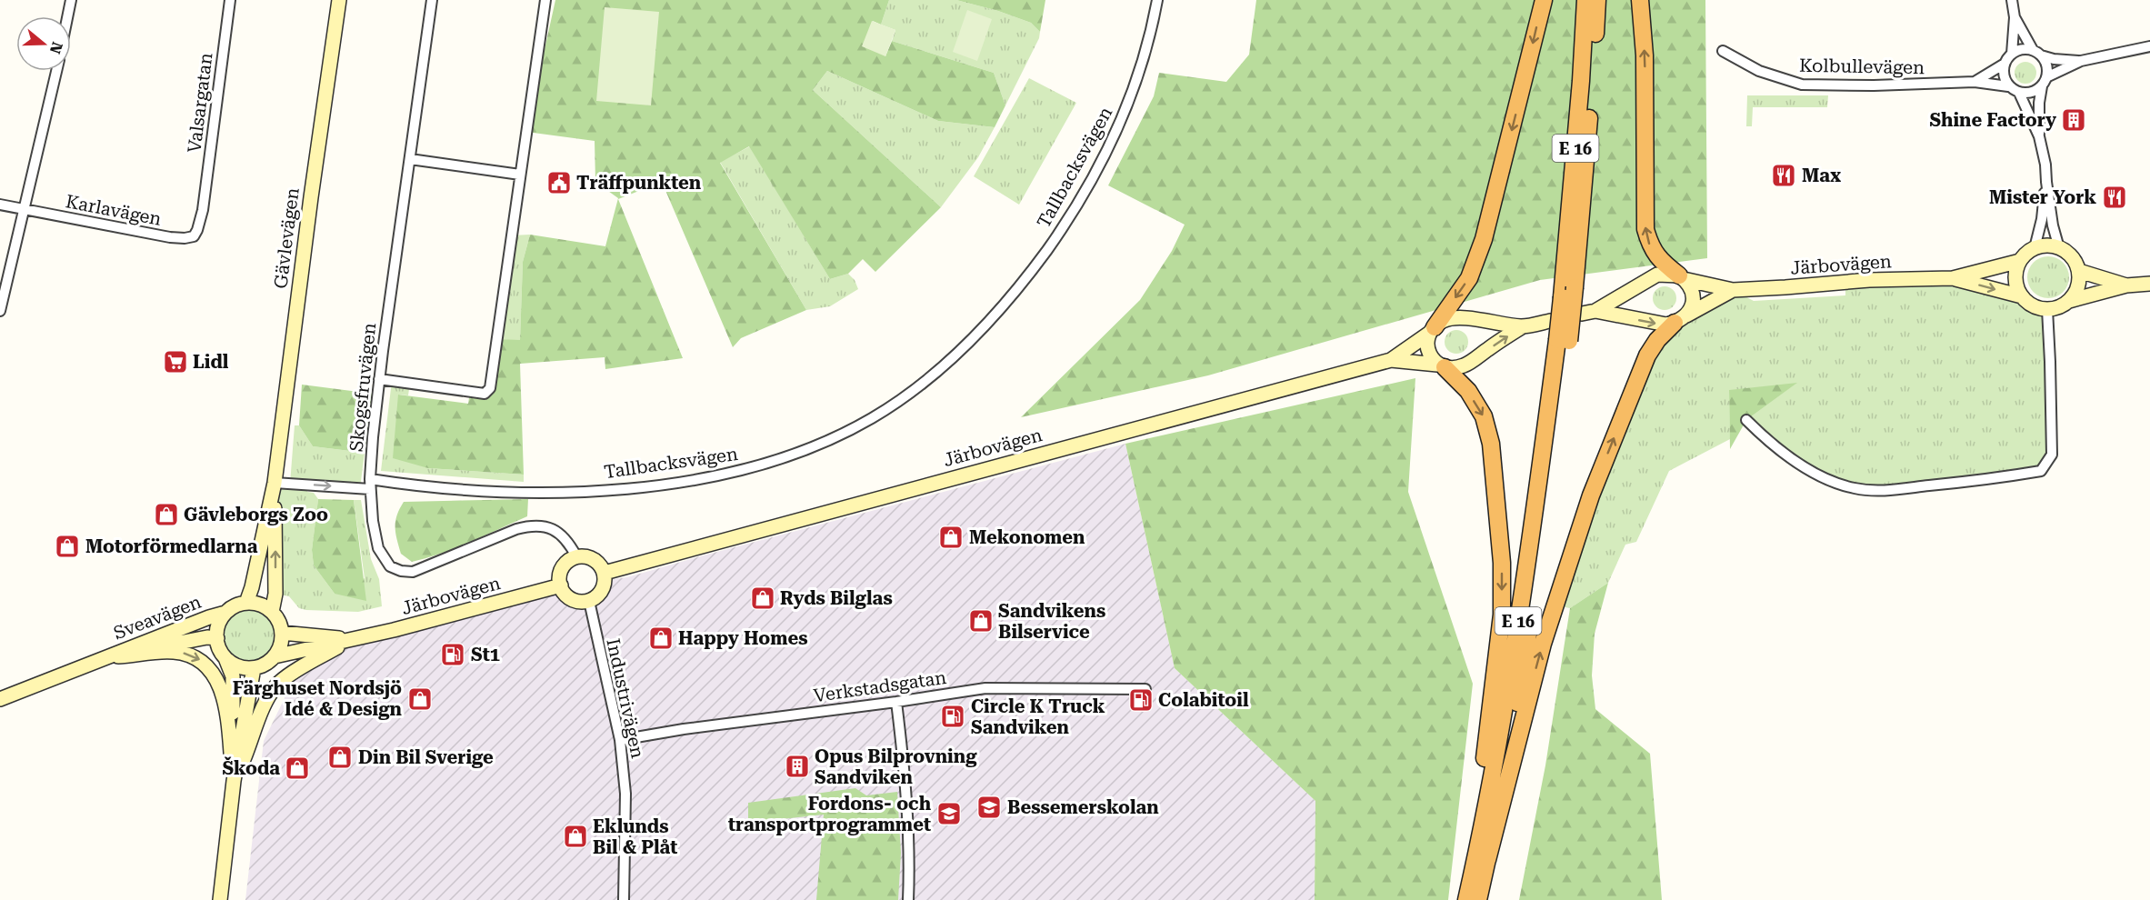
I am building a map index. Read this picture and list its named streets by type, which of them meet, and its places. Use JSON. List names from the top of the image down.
{
  "streets": {
    "highway": ["E 16"],
    "main road": ["Gävlevägen", "Järbovägen", "Sveavägen"],
    "street": [
      "Kolbullevägen",
      "Valsargatan",
      "Tallbacksvägen",
      "Karlavägen",
      "Skogsfruvägen",
      "Verkstadsgatan",
      "Industrivägen"
    ]
  },
  "crossings": [
    ["Valsargatan", "Karlavägen"],
    ["Tallbacksvägen", "Gävlevägen"],
    ["Tallbacksvägen", "Skogsfruvägen"],
    ["Gävlevägen", "Järbovägen"],
    ["Gävlevägen", "Sveavägen"],
    ["Järbovägen", "Skogsfruvägen"],
    ["Järbovägen", "Sveavägen"],
    ["Järbovägen", "Industrivägen"],
    ["Skogsfruvägen", "Industrivägen"],
    ["Verkstadsgatan", "Industrivägen"]
  ],
  "places": {
    "building": ["Shine Factory", "Opus Bilprovning Sandviken"],
    "restaurant": ["Max", "Mister York"],
    "public building": ["Träffpunkten"],
    "supermarket": ["Lidl"],
    "shop": [
      "Gävleborgs Zoo",
      "Mekonomen",
      "Motorförmedlarna",
      "Ryds Bilglas",
      "Sandvikens Bilservice",
      "Happy Homes",
      "Färghuset Nordsjö Idé & Design",
      "Din Bil Sverige",
      "Škoda",
      "Eklunds Bil & Plåt"
    ],
    "fuel station": ["St1", "Colabitoil", "Circle K Truck Sandviken"],
    "school or university": ["Bessemerskolan", "Fordons- och transportprogrammet"]
  },
  "north": "right"
}
